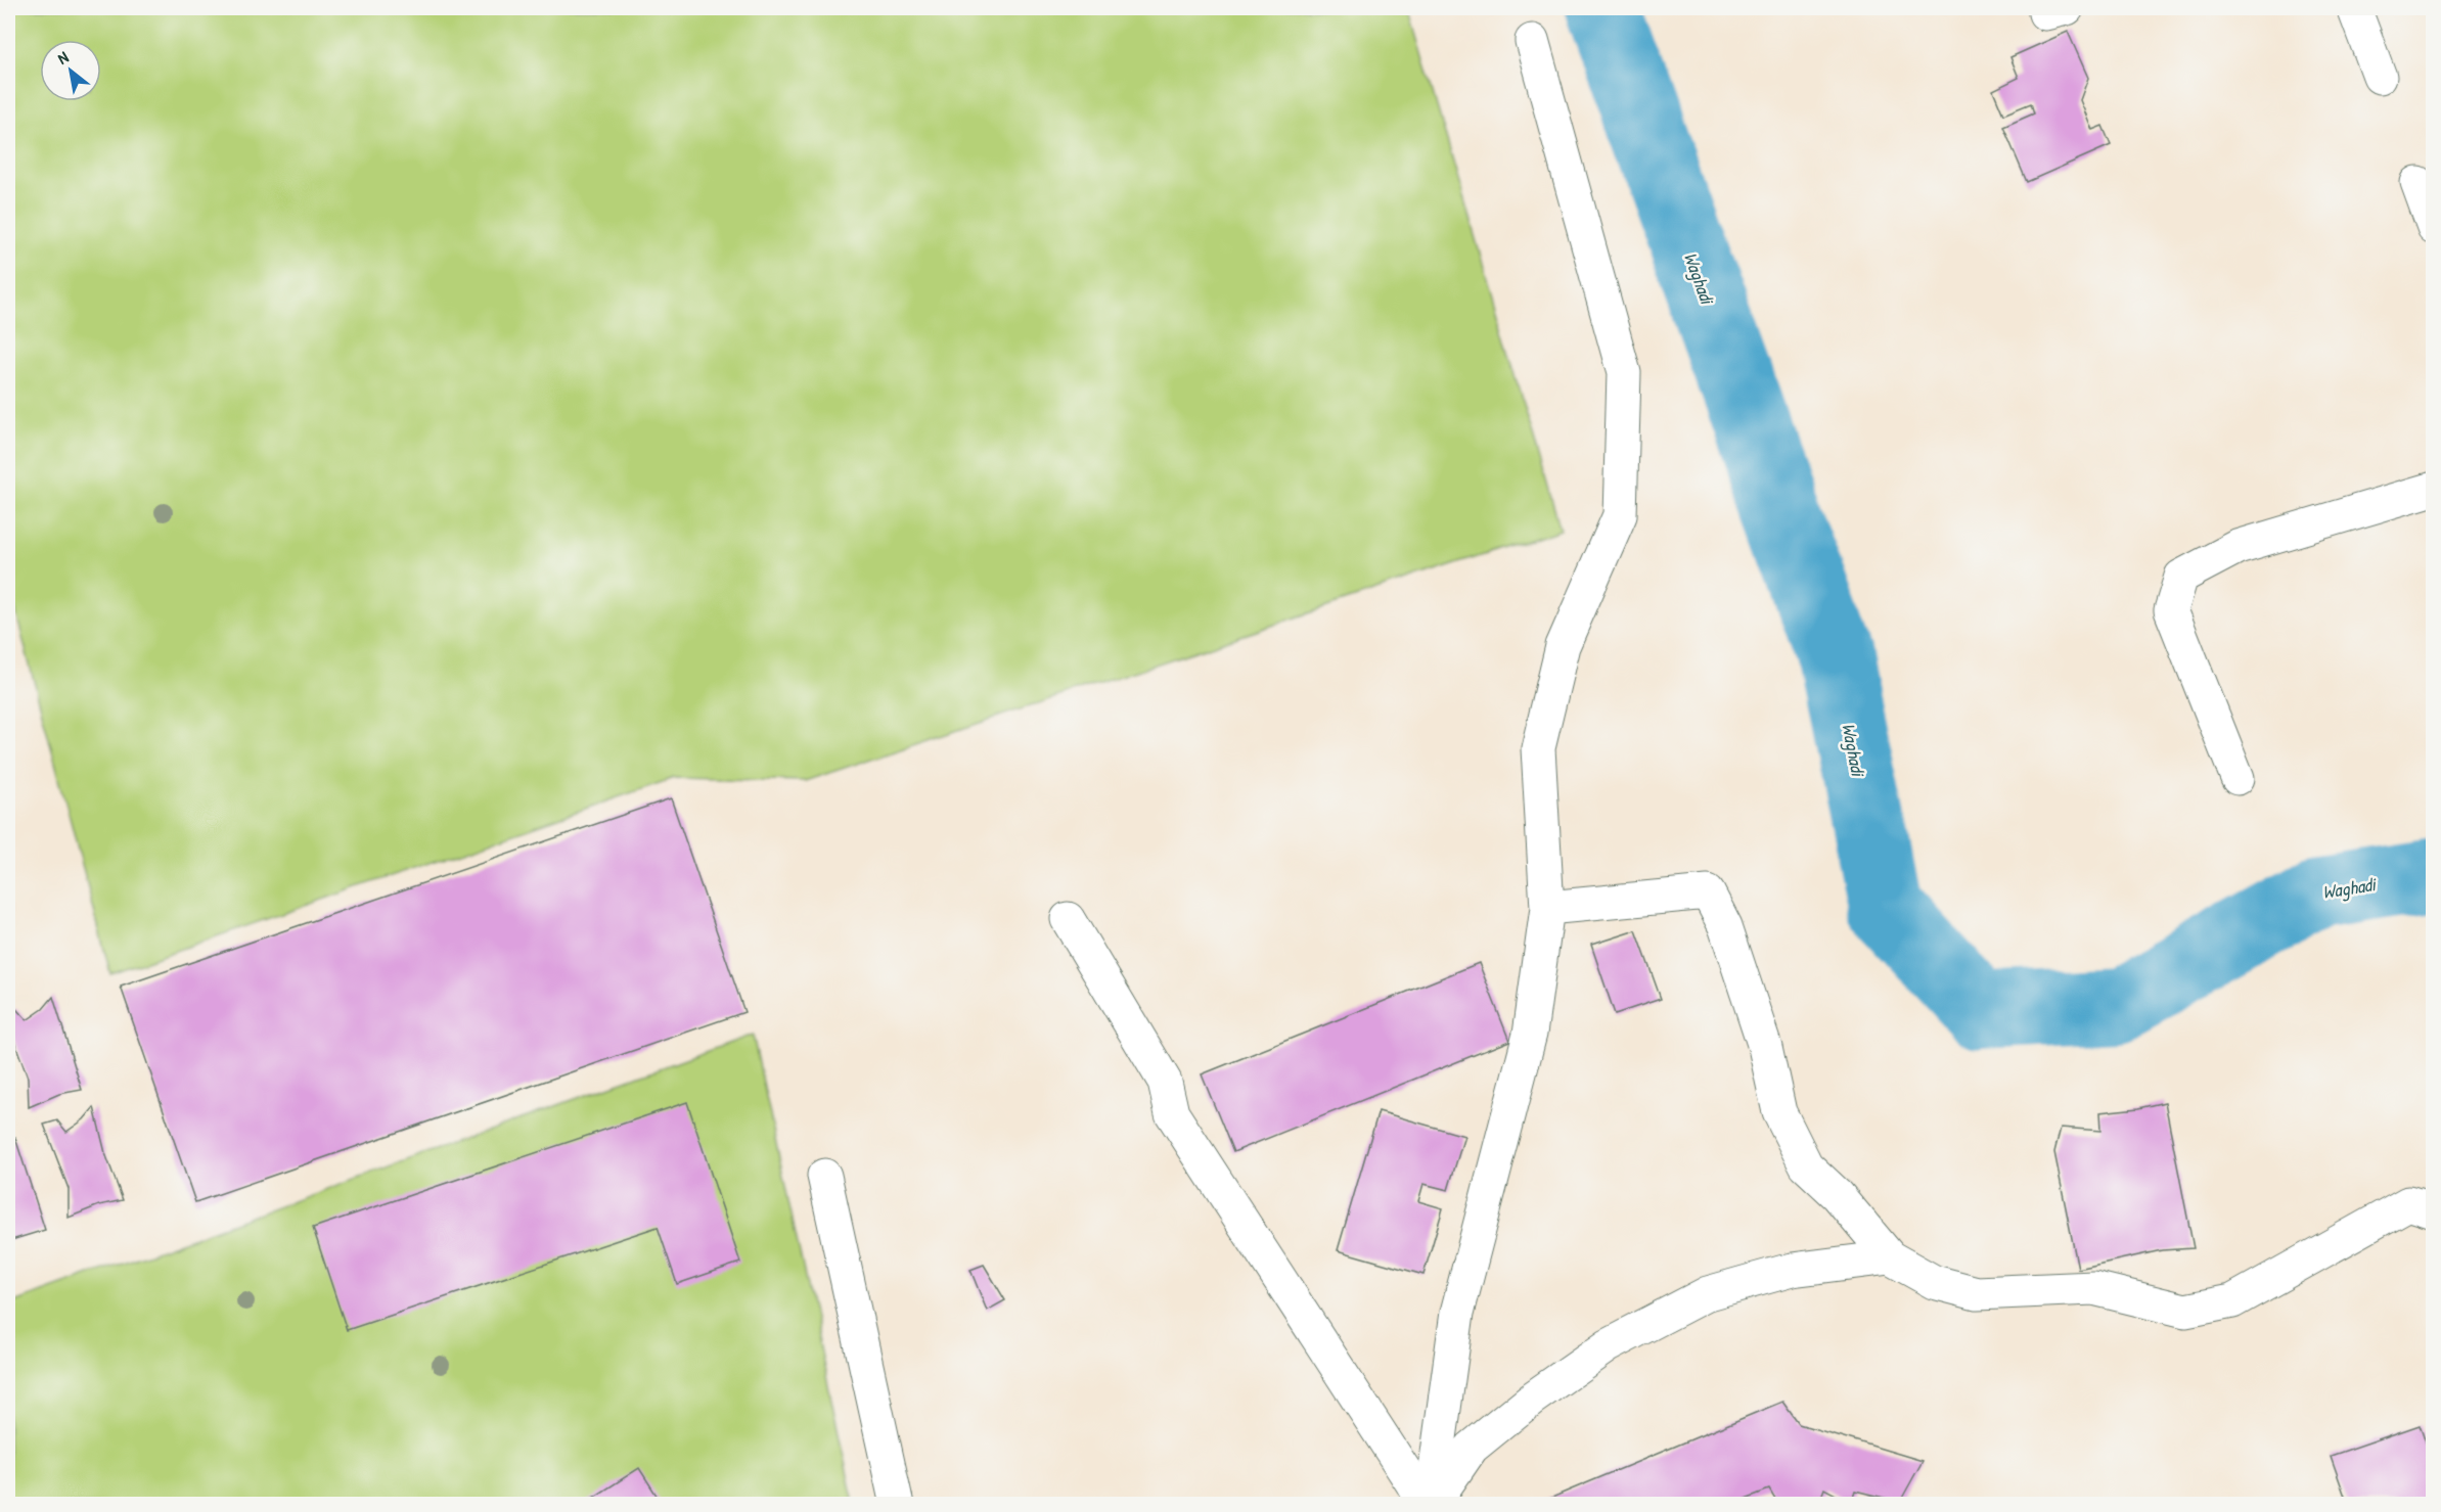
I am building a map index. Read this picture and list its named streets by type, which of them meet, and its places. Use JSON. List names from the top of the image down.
{
  "water": ["Waghadi"],
  "north": "top left"
}
